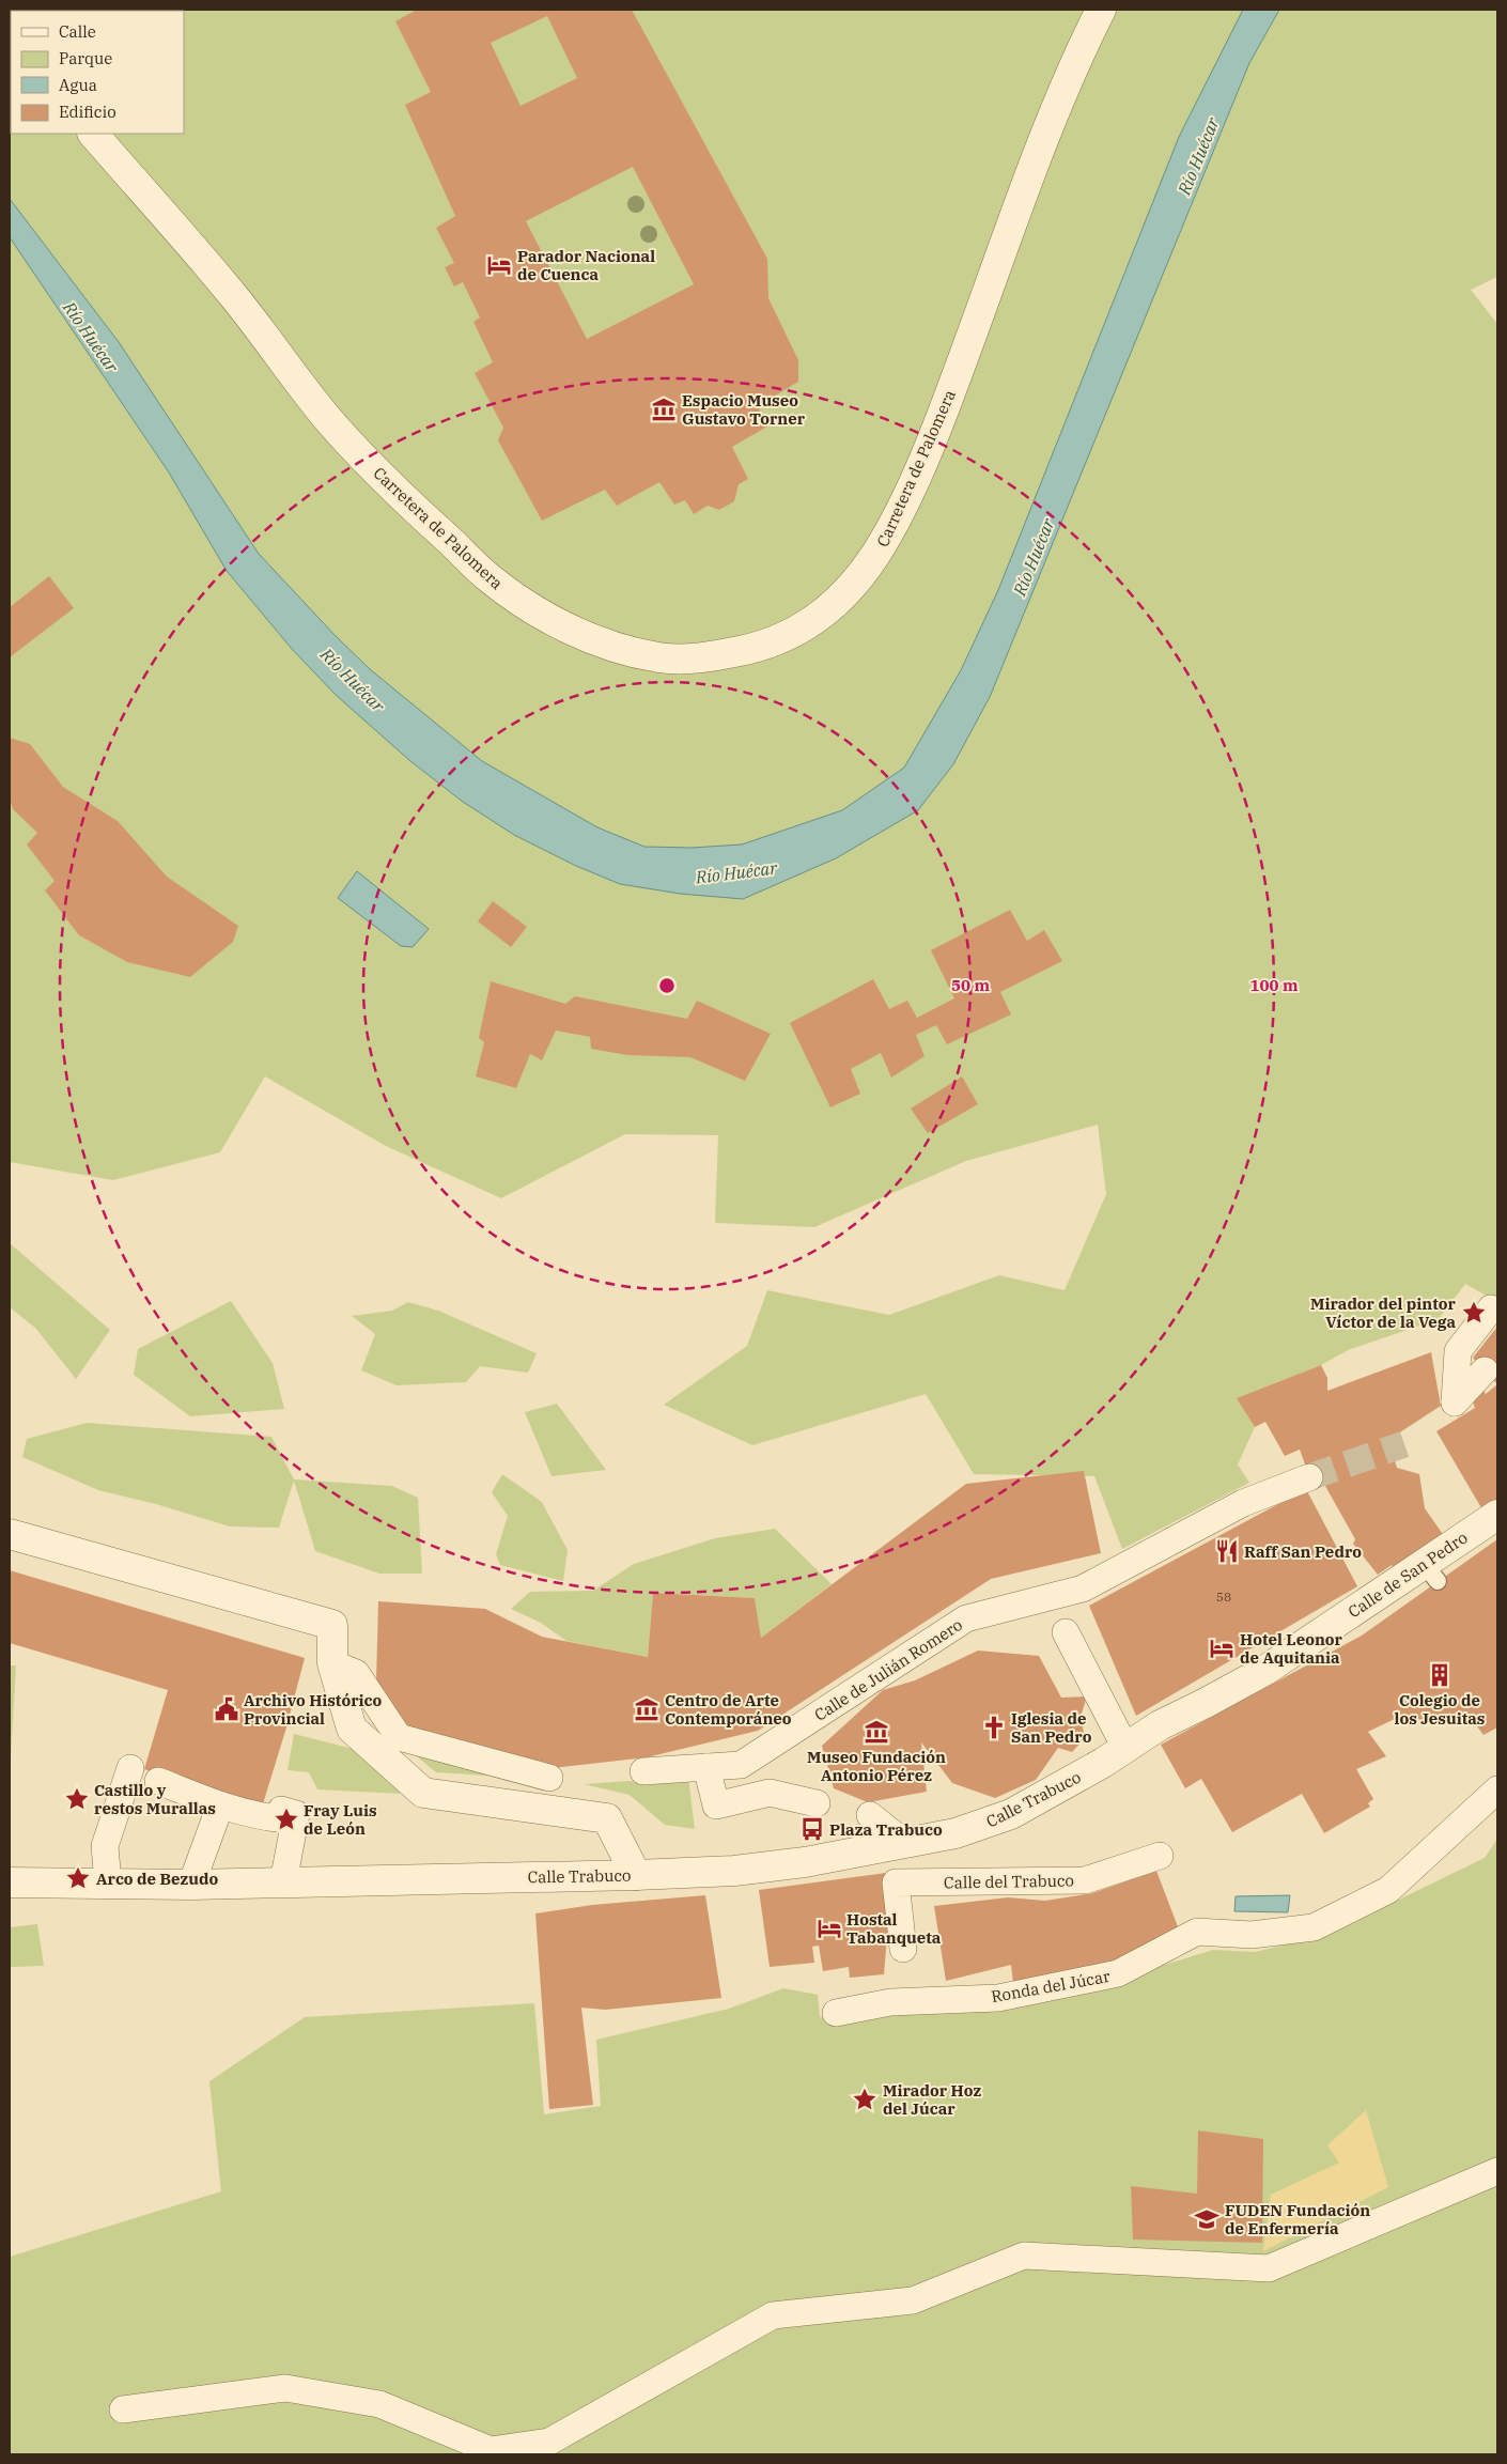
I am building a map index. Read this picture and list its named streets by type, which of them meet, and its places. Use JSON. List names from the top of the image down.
{
  "streets": {
    "street": [
      "Carretera de Palomera",
      "Calle de San Pedro",
      "Calle de Julián Romero",
      "Calle Trabuco",
      "Calle del Trabuco",
      "Ronda del Júcar"
    ]
  },
  "crossings": [
    ["Calle de San Pedro", "Calle Trabuco"]
  ],
  "water": ["Río Huécar"],
  "places": {
    "hotel": ["Parador Nacional de Cuenca", "Hotel Leonor de Aquitania", "Hostal Tabanqueta"],
    "museum": ["Espacio Museo Gustavo Torner", "Centro de Arte Contemporáneo", "Museo Fundación Antonio Pérez"],
    "place": [
      "Mirador del pintor Víctor de la Vega",
      "Castillo y restos Murallas",
      "Fray Luis de León",
      "Arco de Bezudo",
      "Mirador Hoz del Júcar"
    ],
    "restaurant": ["Raff San Pedro"],
    "building": ["Colegio de los Jesuitas"],
    "public building": ["Archivo Histórico Provincial"],
    "church": ["Iglesia de San Pedro"],
    "bus stop": ["Plaza Trabuco"],
    "school or university": ["FUDEN Fundación de Enfermería"]
  },
  "house_numbers": ["58"],
  "legend": [
    "Calle",
    "Parque",
    "Agua",
    "Edificio"
  ],
  "rings": ["50 m", "100 m"]
}
